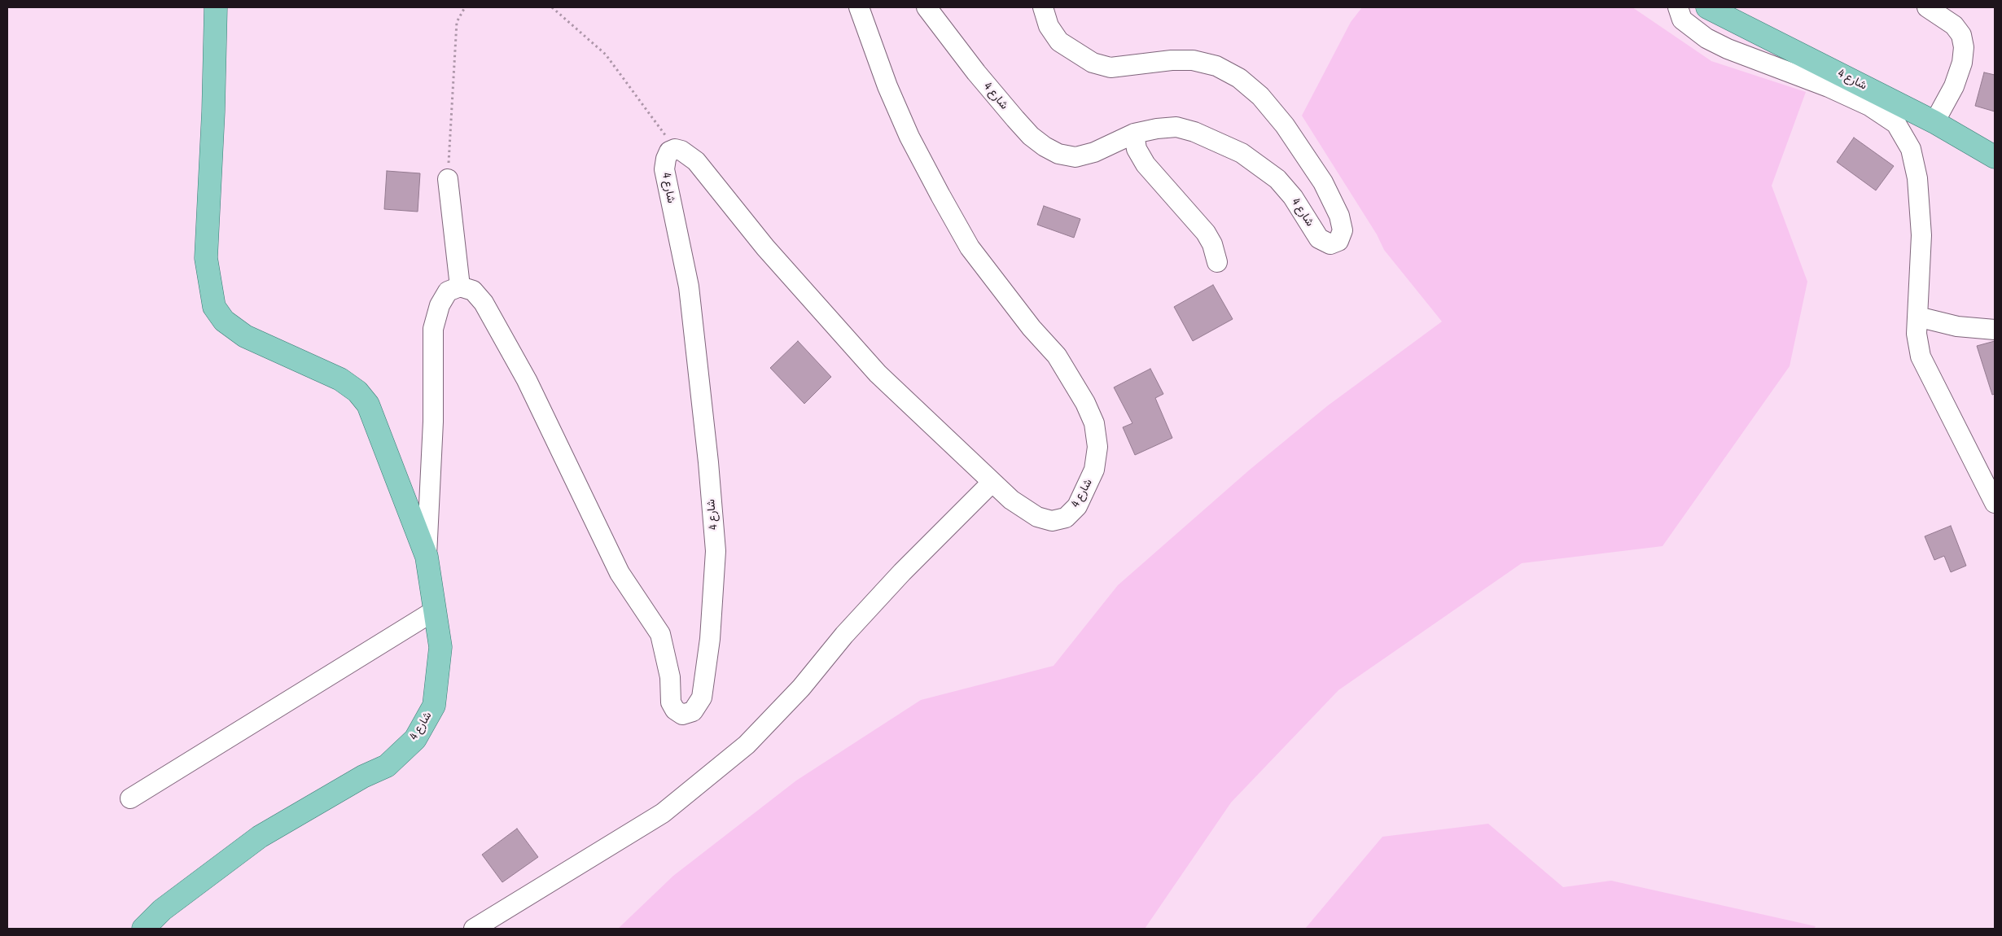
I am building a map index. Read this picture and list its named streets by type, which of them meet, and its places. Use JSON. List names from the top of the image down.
{
  "streets": {
    "main road": ["شارع 4"]
  }
}
